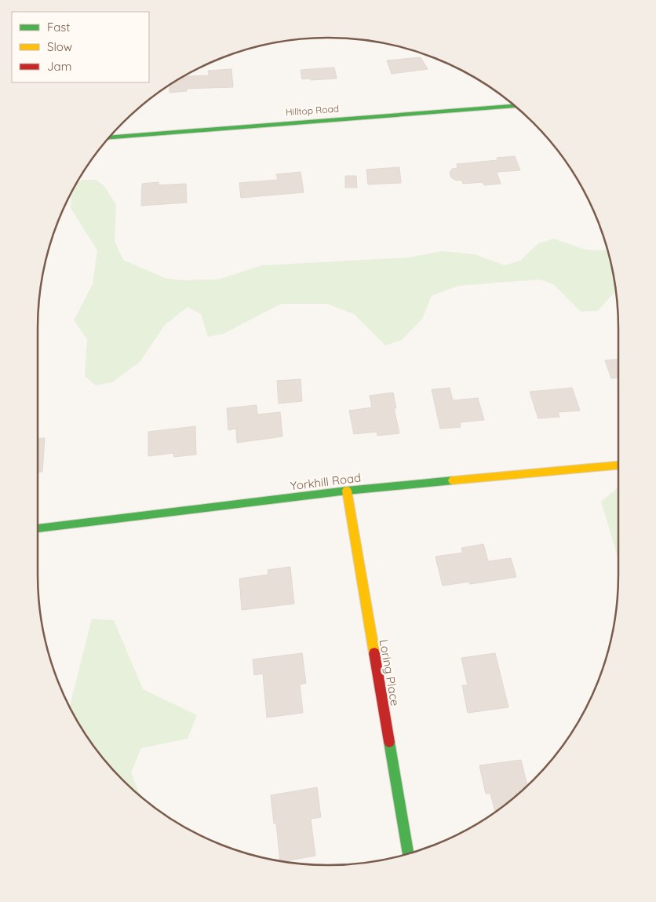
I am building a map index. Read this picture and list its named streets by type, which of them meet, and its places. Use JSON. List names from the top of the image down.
{
  "streets": {
    "street": ["Hilltop Road", "Yorkhill Road", "Loring Place"]
  },
  "crossings": [
    ["Yorkhill Road", "Loring Place"]
  ],
  "legend": ["Fast", "Slow", "Jam"]
}
